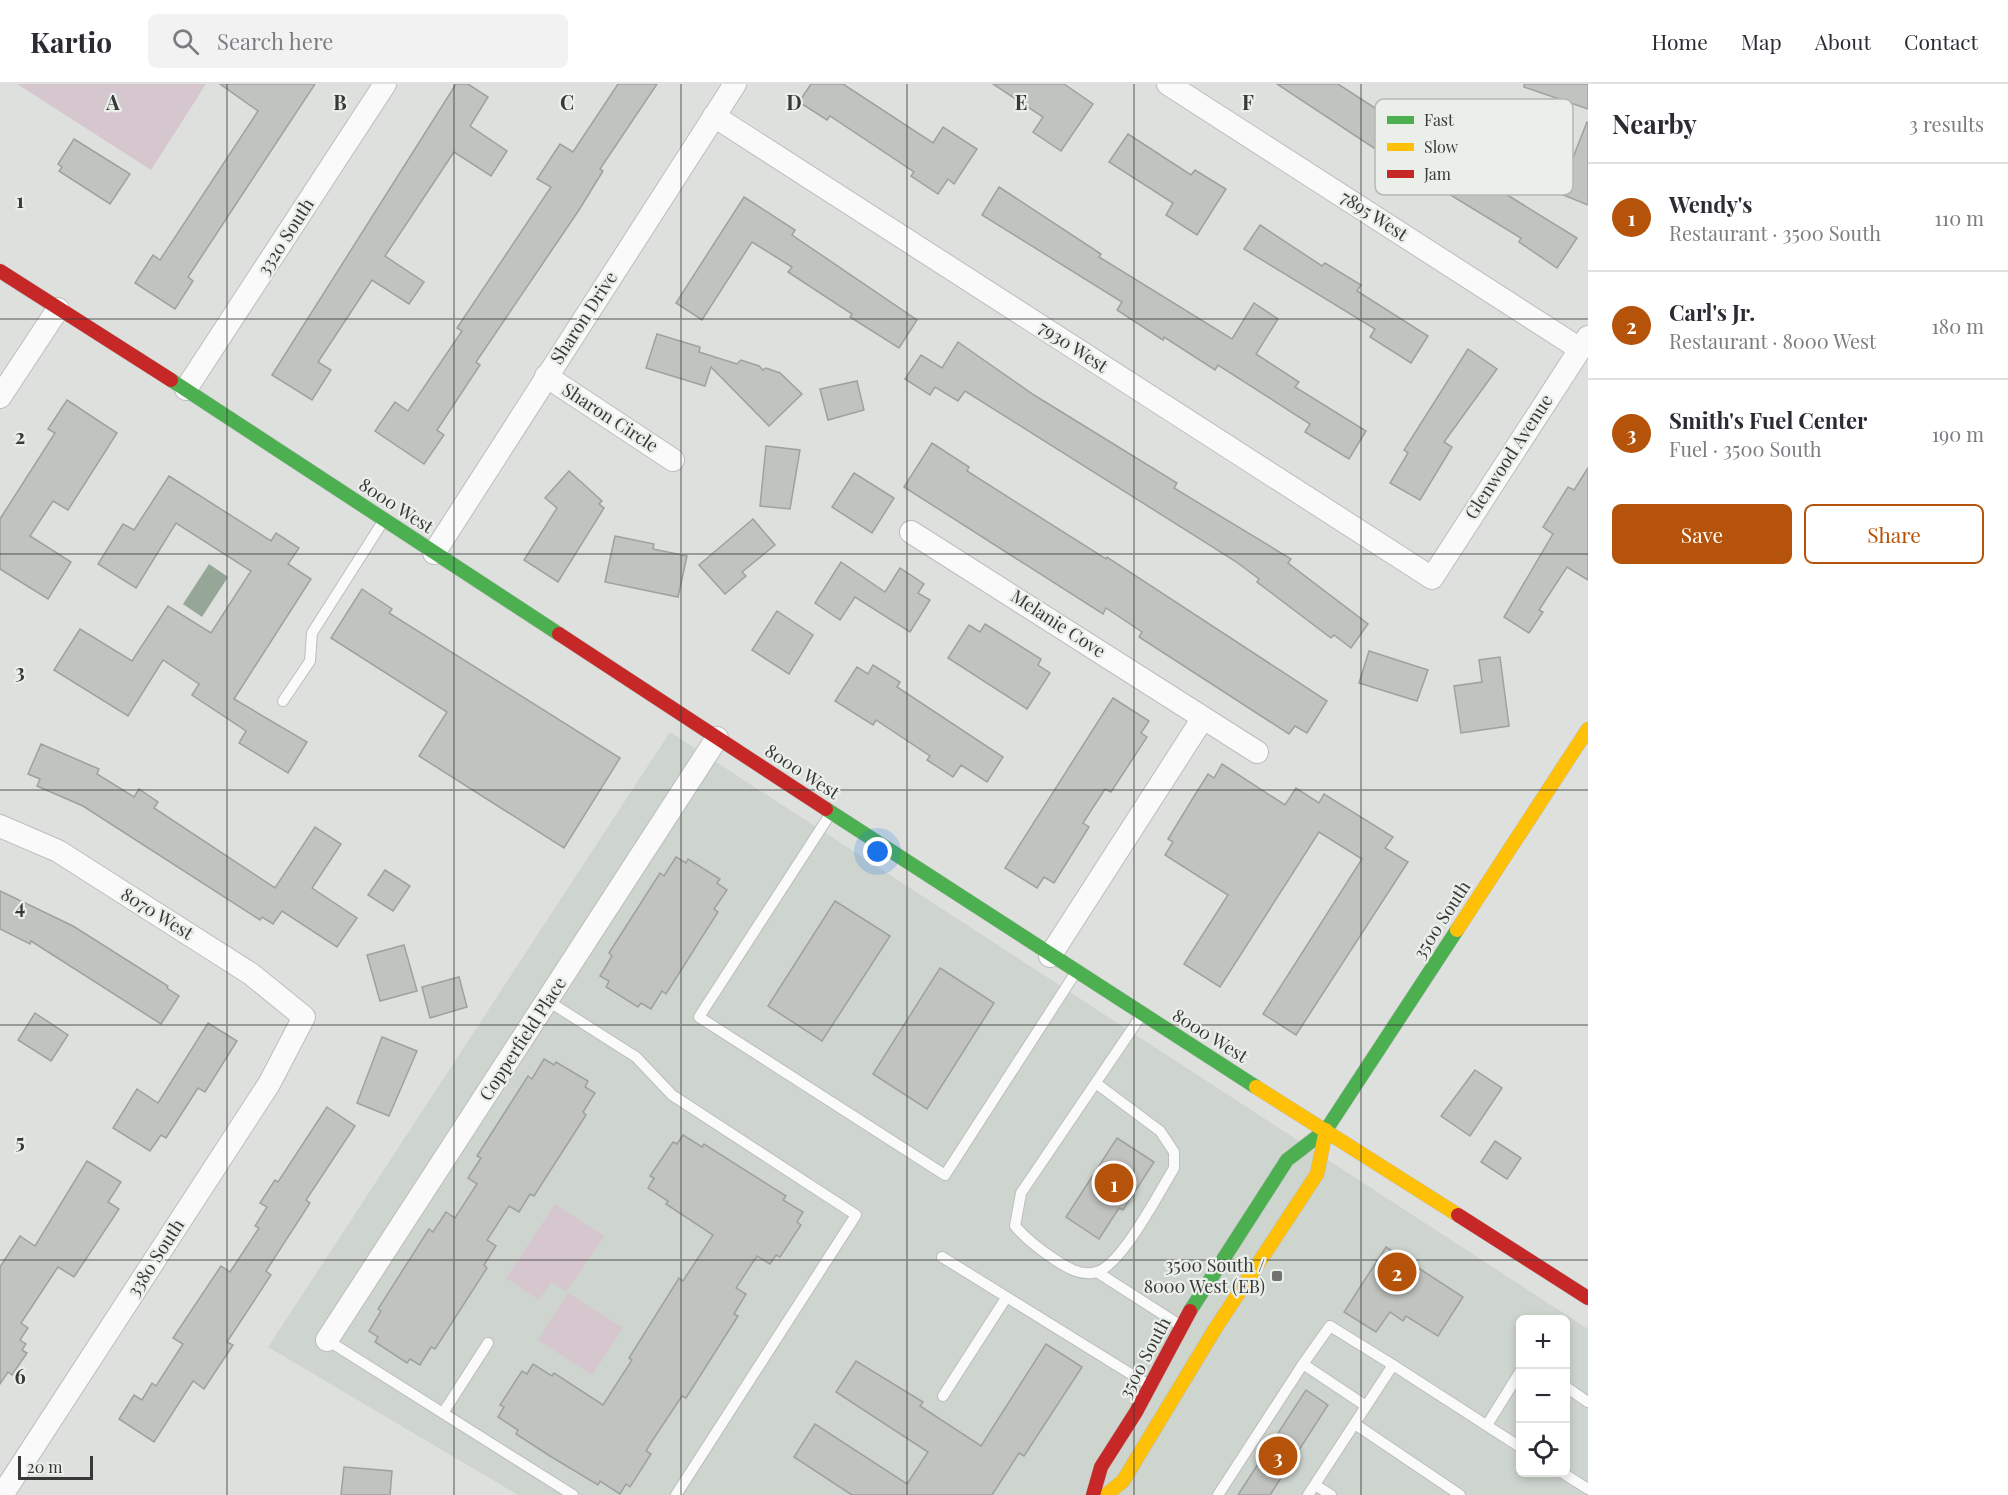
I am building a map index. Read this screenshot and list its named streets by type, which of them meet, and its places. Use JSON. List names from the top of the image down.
{
  "streets": {
    "street": [
      "7895 West",
      "3320 South",
      "Sharon Drive",
      "7930 West",
      "Sharon Circle",
      "Glenwood Avenue",
      "8000 West",
      "Melanie Cove",
      "8070 West",
      "3500 South",
      "Copperfield Place",
      "3380 South"
    ]
  },
  "crossings": [
    ["7895 West", "Glenwood Avenue"],
    ["3320 South", "8000 West"],
    ["Sharon Drive", "7930 West"],
    ["Sharon Drive", "Sharon Circle"],
    ["Sharon Drive", "8000 West"],
    ["7930 West", "Glenwood Avenue"],
    ["8000 West", "3500 South"],
    ["8000 West", "Copperfield Place"],
    ["8070 West", "3380 South"]
  ],
  "places": {
    "transit": ["3500 South / 8000 West (EB)"]
  },
  "legend": ["Fast", "Slow", "Jam"],
  "scale_bar": "20 m",
  "page": {
    "header": "Kartio",
    "search": "Search here",
    "nav": [
      "Home",
      "Map",
      "About",
      "Contact"
    ],
    "heading": ["Nearby", "3 results"],
    "list": [
      {
        "mark": "1",
        "name": "Wendy's",
        "note": "Restaurant · 3500 South",
        "value": "110 m"
      },
      {
        "mark": "2",
        "name": "Carl's Jr.",
        "note": "Restaurant · 8000 West",
        "value": "180 m"
      },
      {
        "mark": "3",
        "name": "Smith's Fuel Center",
        "note": "Fuel · 3500 South",
        "value": "190 m"
      }
    ],
    "buttons": ["Save", "Share"],
    "pins": ["1", "2", "3"],
    "map_buttons": ["+", "−"],
    "scale": "20 m"
  },
  "grid": {
    "columns": [
      "A",
      "B",
      "C",
      "D",
      "E",
      "F"
    ],
    "rows": [
      "1",
      "2",
      "3",
      "4",
      "5",
      "6"
    ]
  }
}
